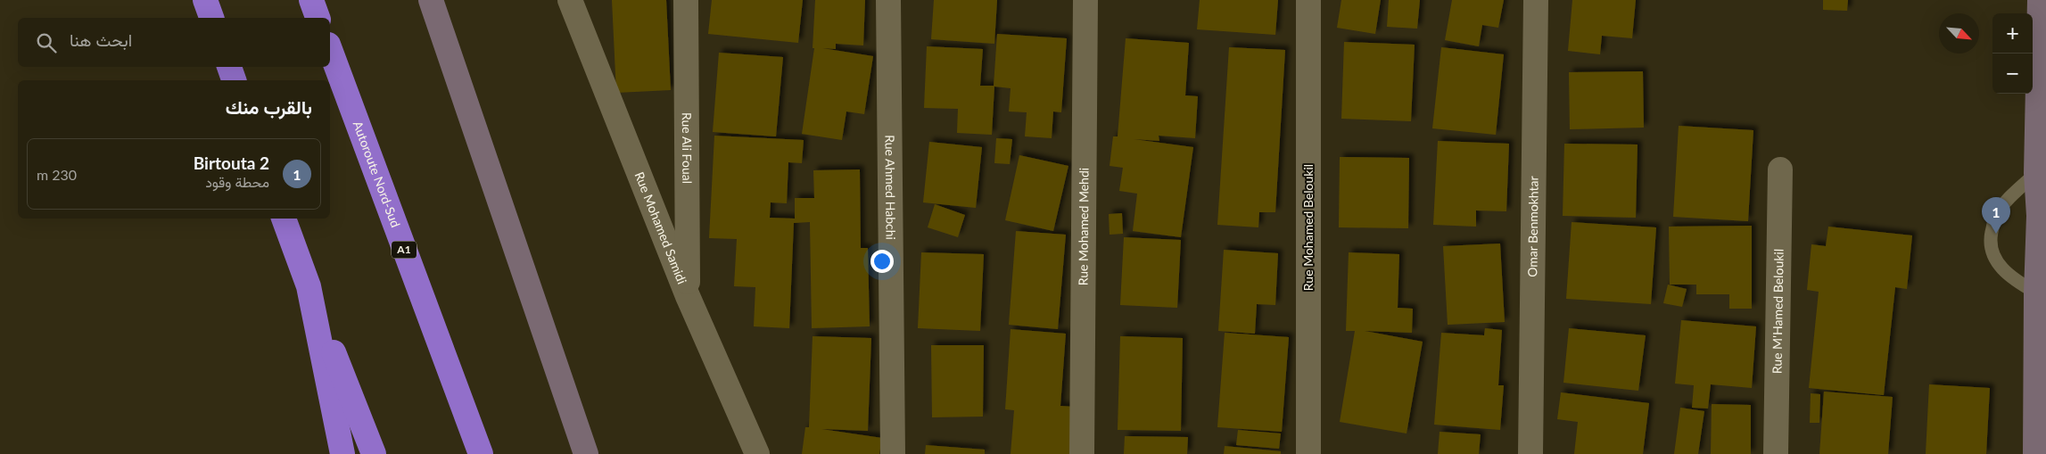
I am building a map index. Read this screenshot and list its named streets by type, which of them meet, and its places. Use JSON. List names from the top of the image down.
{
  "streets": {
    "highway": ["Autoroute Nord-Sud", "A1"],
    "street": [
      "Rue Ali Foual",
      "Rue Ahmed Habchi",
      "Rue Mohamed Mehdi",
      "Omar Benmokhtar",
      "Rue Mohamed Beloukil",
      "Rue Mohamed Samidi",
      "Rue M'Hamed Beloukil"
    ]
  },
  "crossings": [
    ["Rue Ali Foual", "Rue Mohamed Samidi"]
  ],
  "north": "bottom right",
  "page": {
    "map_buttons": ["+", "−"],
    "search": "ابحث هنا",
    "heading": "بالقرب منك",
    "list": [
      {
        "mark": "1",
        "name": "Birtouta 2",
        "note": "محطة وقود",
        "value": "230 m"
      }
    ],
    "pins": "1"
  }
}
